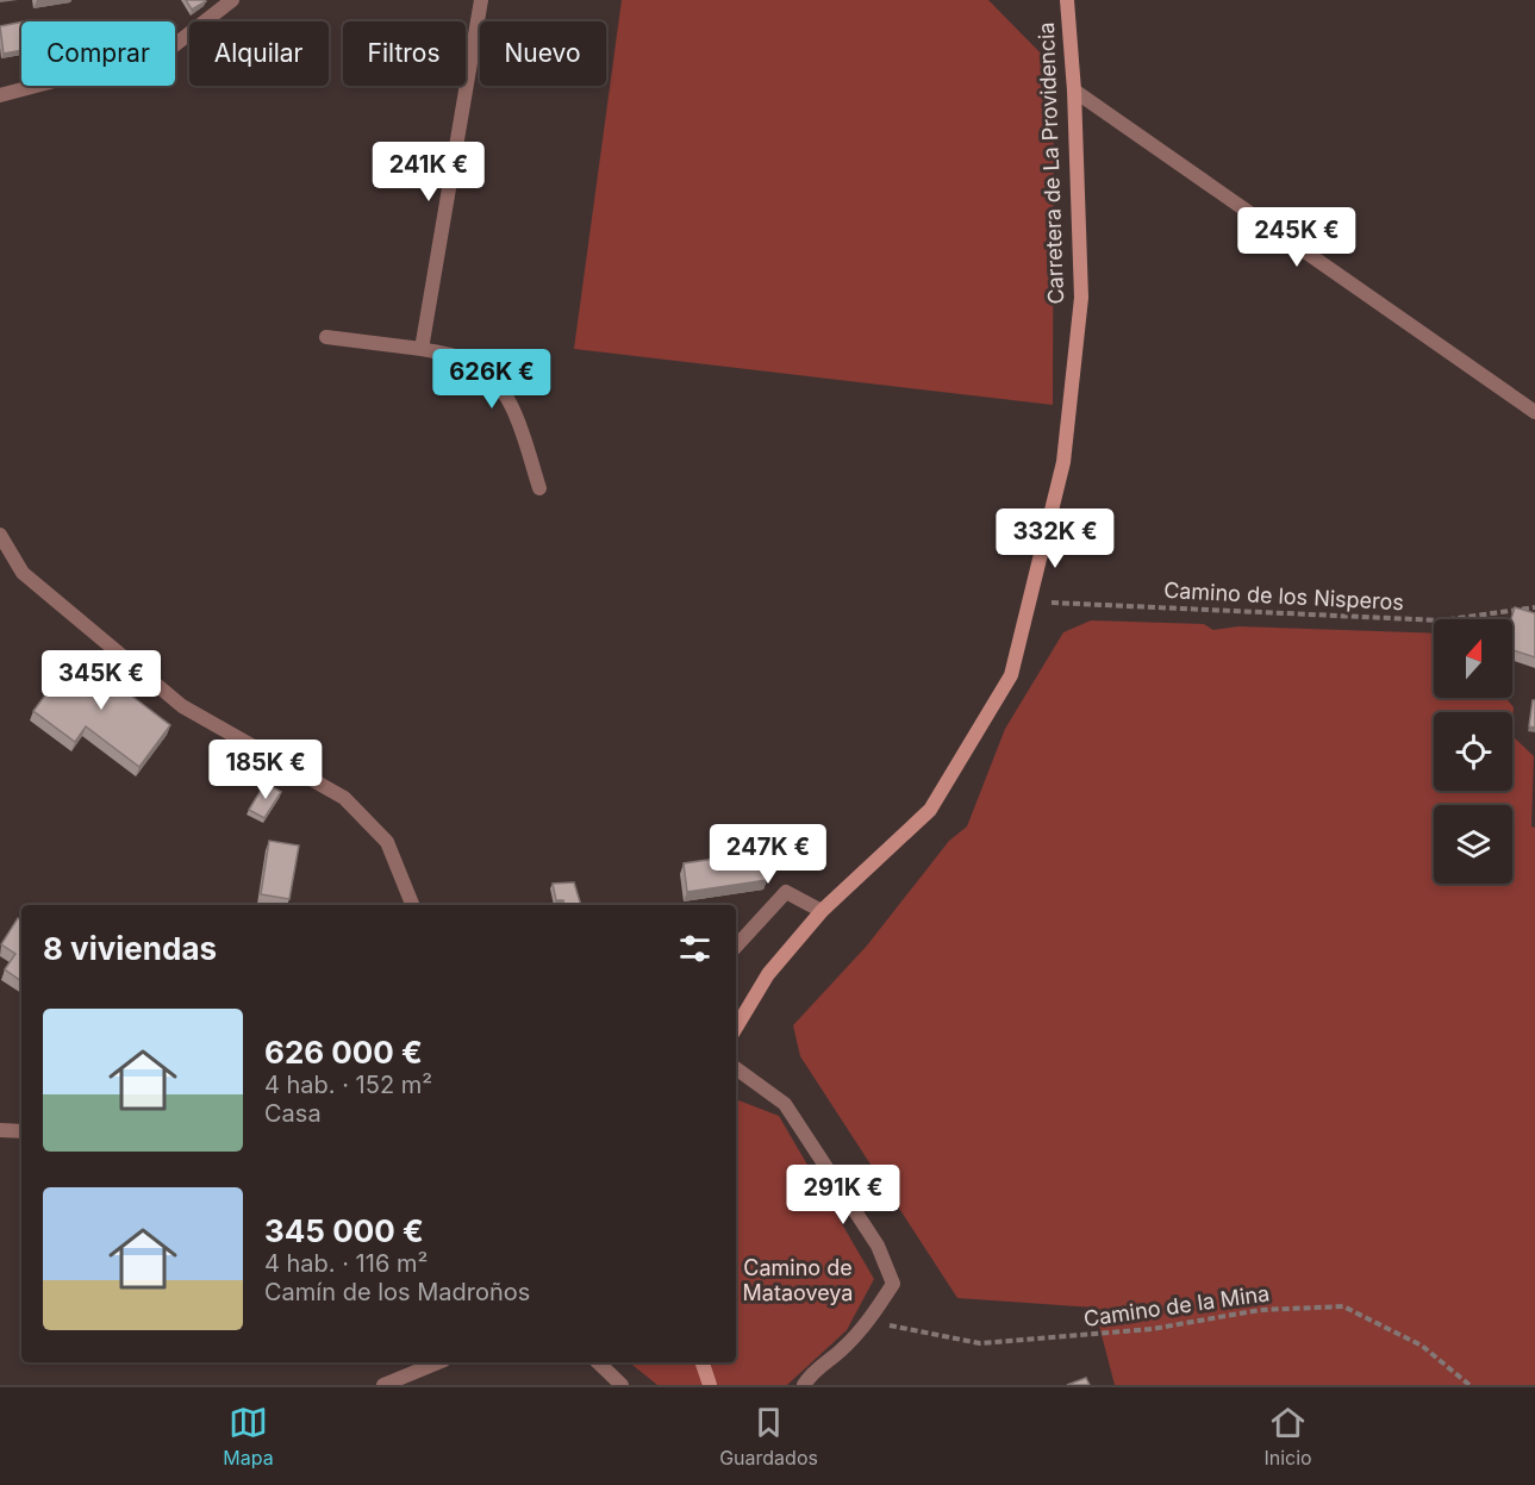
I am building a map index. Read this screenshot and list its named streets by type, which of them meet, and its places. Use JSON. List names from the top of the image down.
{
  "streets": {
    "street": ["Carretera de La Providencia"],
    "path": ["Camino de los Nisperos", "Camino de la Mina"]
  },
  "crossings": [
    ["Carretera de La Providencia", "Camino de los Nisperos"]
  ],
  "parks": ["Camino de Mataoveya"],
  "north": "top",
  "page": {
    "chip": [
      "Comprar",
      "Alquilar",
      "Filtros",
      "Nuevo"
    ],
    "price": [
      "241K €",
      "245K €",
      "626K €",
      "332K €",
      "345K €",
      "185K €",
      "247K €",
      "291K €"
    ],
    "heading": "8 viviendas",
    "list": [
      {
        "name": "626 000 €",
        "note": "4 hab. · 152 m² · Casa"
      },
      {
        "name": "345 000 €",
        "note": "4 hab. · 116 m² · Camín de los Madroños"
      }
    ],
    "tabs": ["Mapa", "Guardados", "Inicio"]
  }
}
